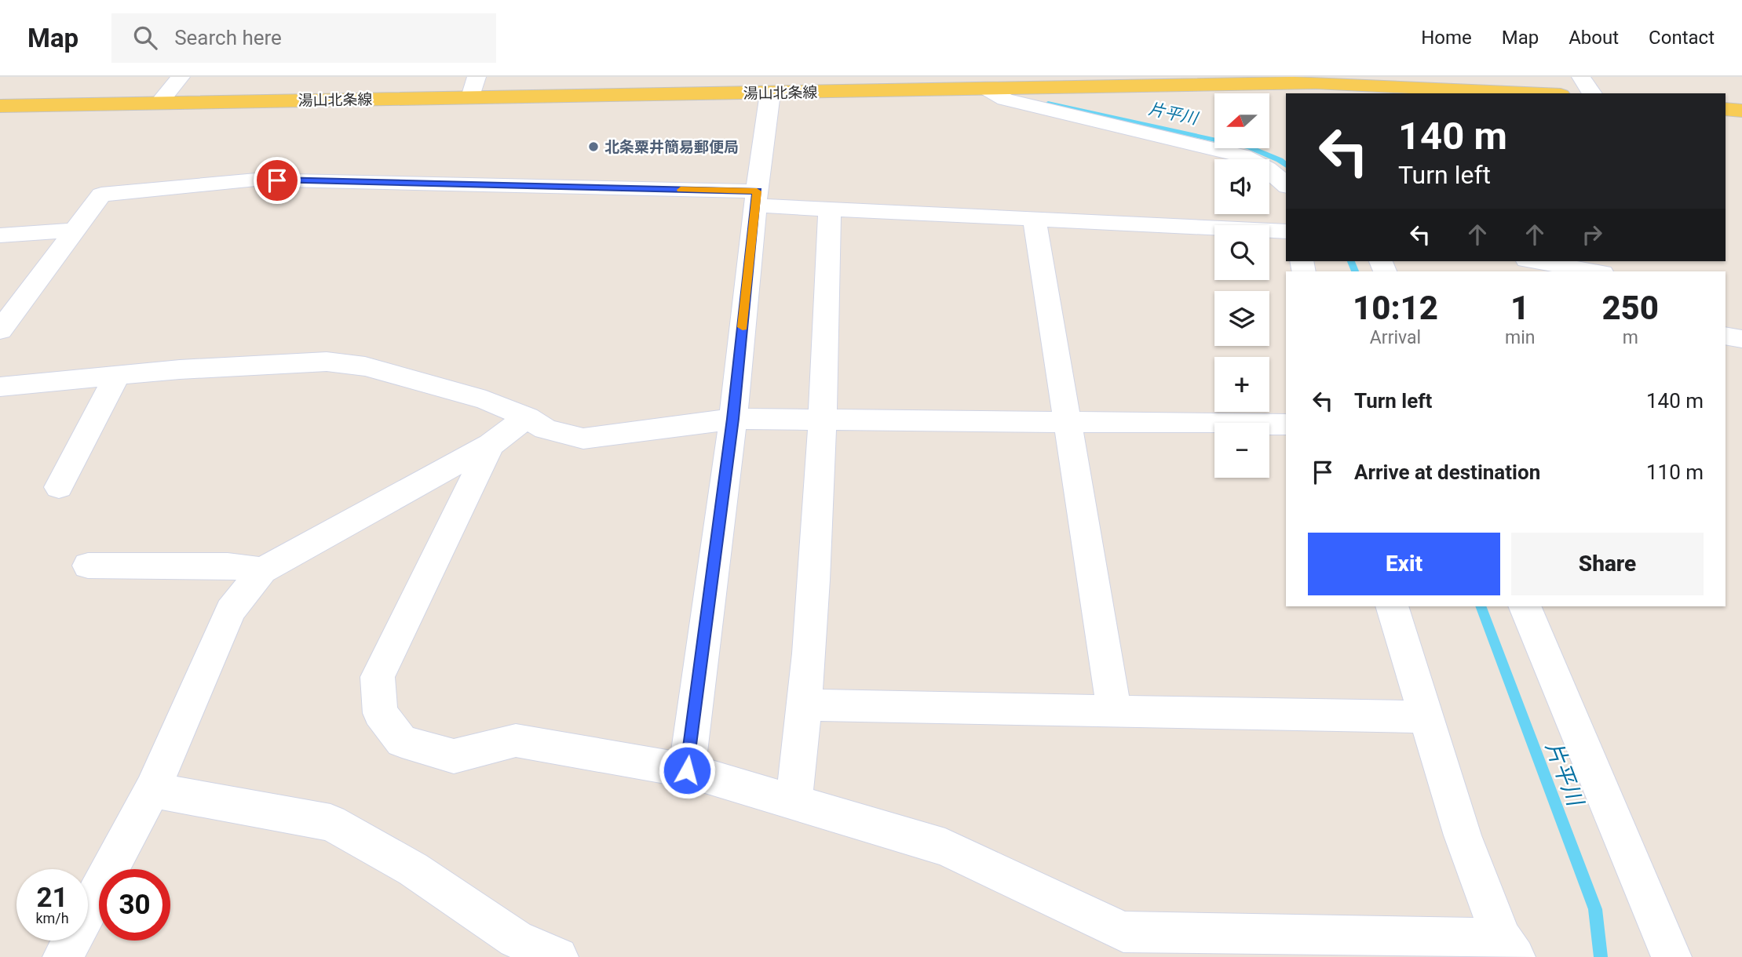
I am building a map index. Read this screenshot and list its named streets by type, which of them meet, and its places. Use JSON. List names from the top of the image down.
{
  "streets": {
    "main road": ["湯山北条線"]
  },
  "water": ["片平川"],
  "places": ["北条粟井簡易郵便局"],
  "north": "left",
  "page": {
    "header": "Map",
    "search": "Search here",
    "nav": [
      "Home",
      "Map",
      "About",
      "Contact"
    ],
    "map_buttons": ["+", "−"],
    "turn": ["140 m", "Turn left"],
    "eta": [
      "10:12",
      "Arrival",
      "1",
      "min",
      "250",
      "m"
    ],
    "list": [
      {
        "name": "Turn left",
        "value": "140 m"
      },
      {
        "name": "Arrive at destination",
        "value": "110 m"
      }
    ],
    "buttons": ["Exit", "Share"],
    "speed": "21 km/h",
    "limit": "30"
  }
}
